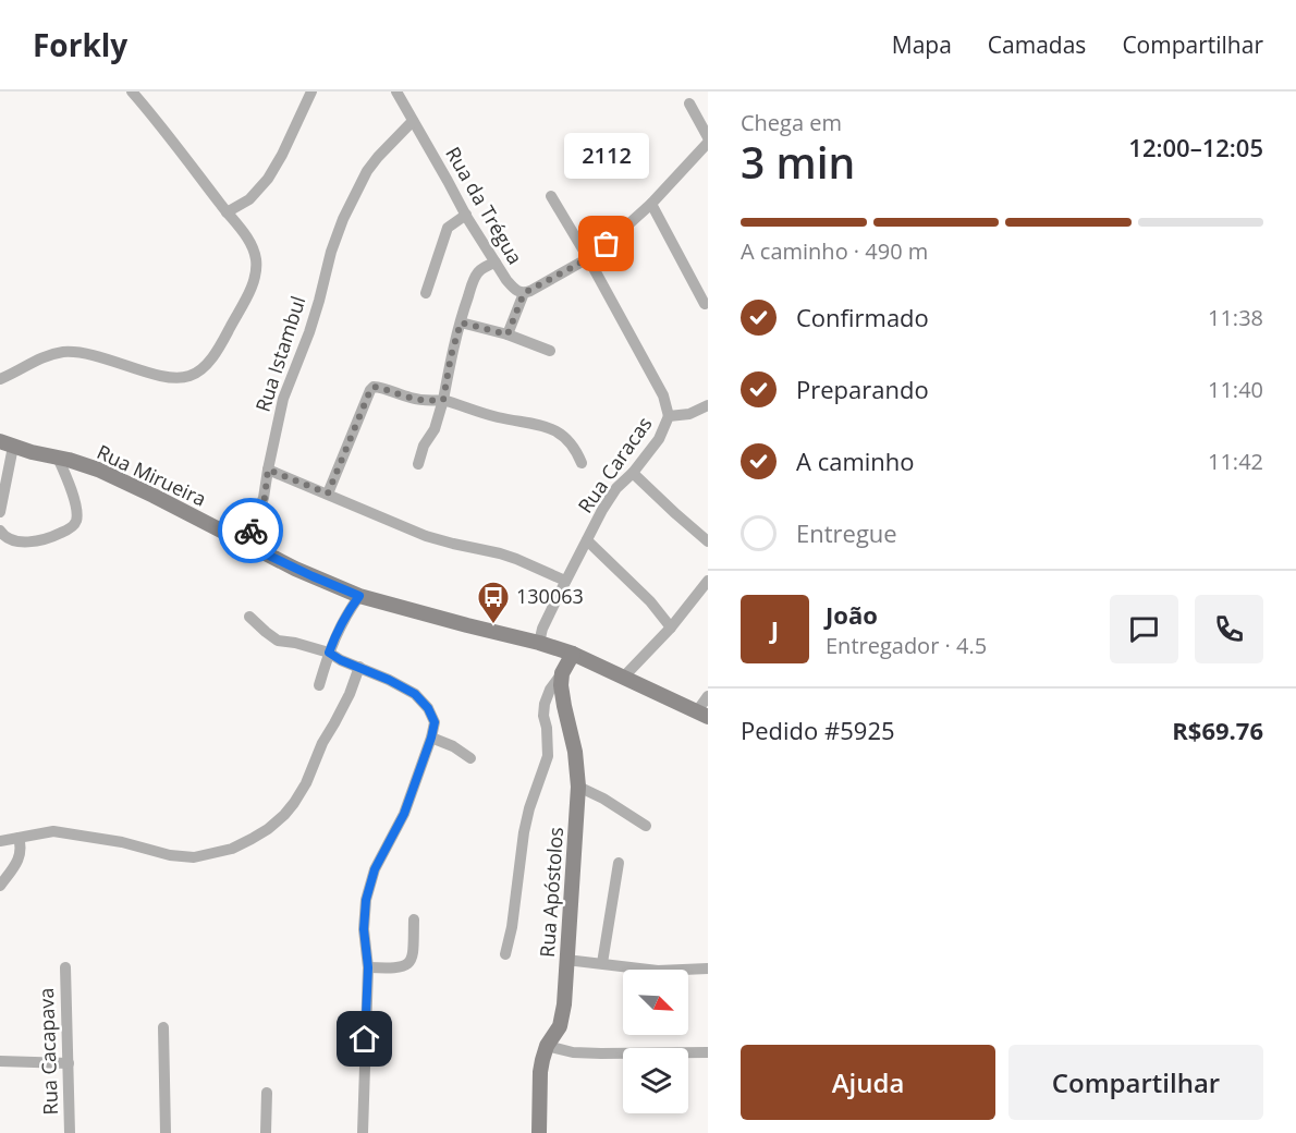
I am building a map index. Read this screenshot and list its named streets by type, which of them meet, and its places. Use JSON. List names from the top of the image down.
{
  "streets": {
    "main road": ["Rua Mirueira", "Rua Apóstolos"],
    "street": [
      "Rua da Trégua",
      "Rua Istambul",
      "Rua Caracas",
      "Rua Cacapava"
    ]
  },
  "crossings": [
    ["Rua da Trégua", "Rua Istambul"],
    ["Rua Istambul", "Rua Mirueira"]
  ],
  "places": {
    "other": ["2112"],
    "bus stop": ["130063"]
  },
  "north": "bottom right",
  "page": {
    "header": "Forkly",
    "nav": ["Mapa", "Camadas", "Compartilhar"],
    "heading": ["3 min", "Chega em", "12:00–12:05"],
    "panel": [
      "João",
      "Entregador · 4.5",
      "Pedido #5925",
      "R$69.76"
    ],
    "bubble": "2112",
    "bar": "A caminho · 490 m",
    "list": [
      ["Confirmado", "11:38"],
      ["Preparando", "11:40"],
      ["A caminho", "11:42"],
      "Entregue"
    ],
    "round": "J",
    "buttons": ["Ajuda", "Compartilhar"]
  }
}
